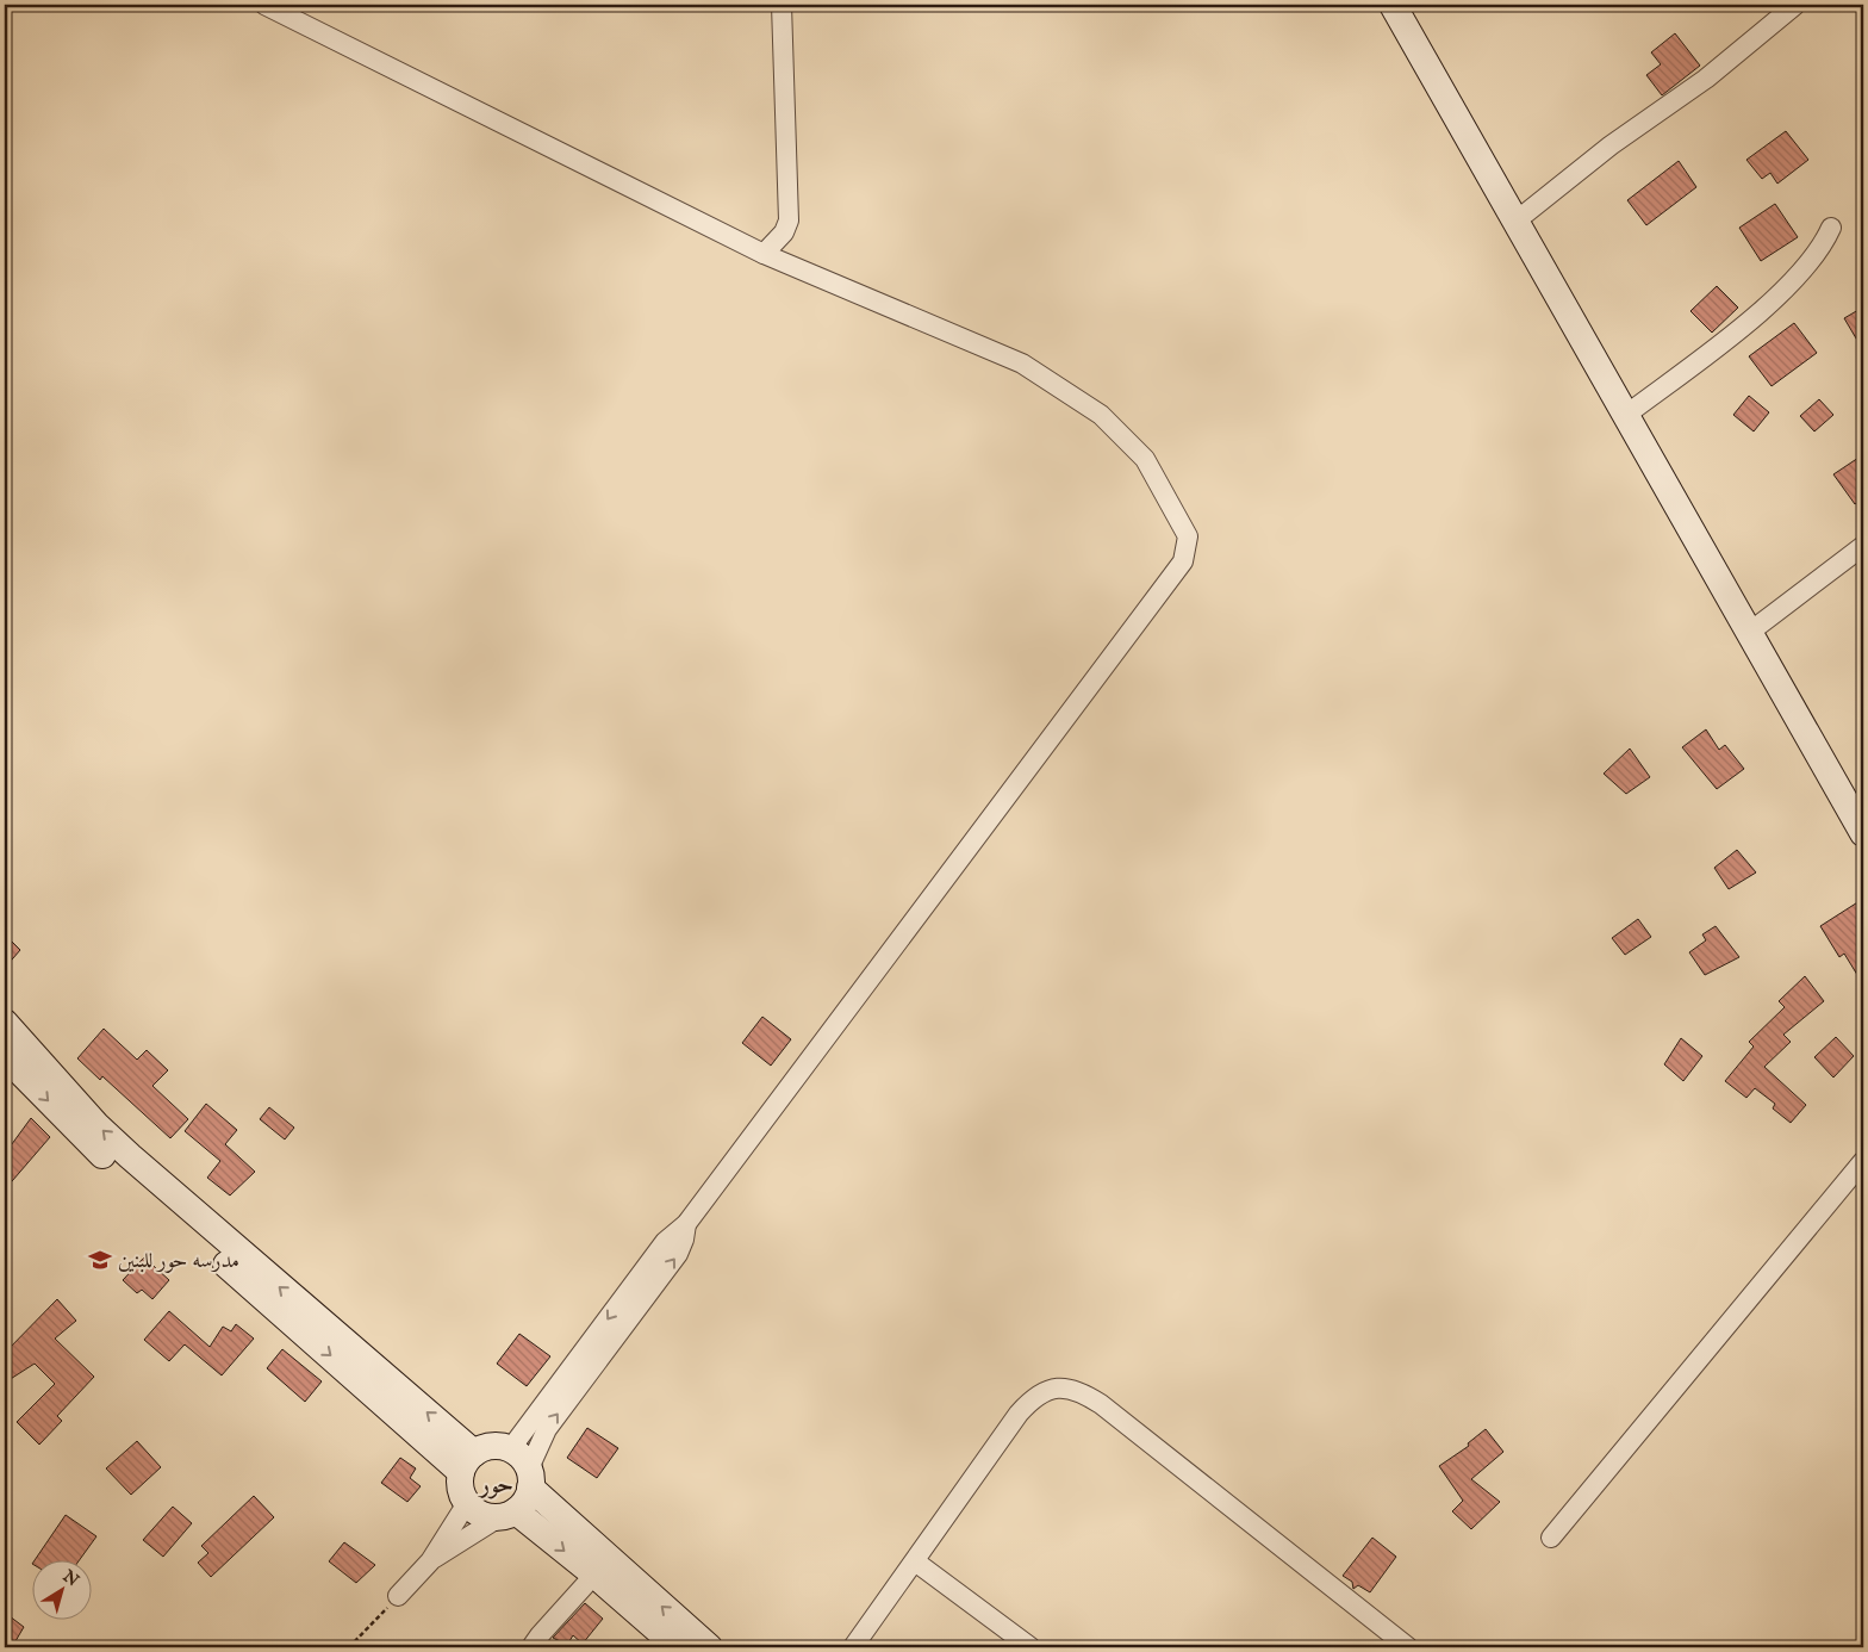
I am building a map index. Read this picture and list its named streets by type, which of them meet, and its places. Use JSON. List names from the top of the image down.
{
  "districts": ["حور"],
  "places": {
    "school or university": ["مدرسه حور للبنين"]
  },
  "north": "top right"
}
